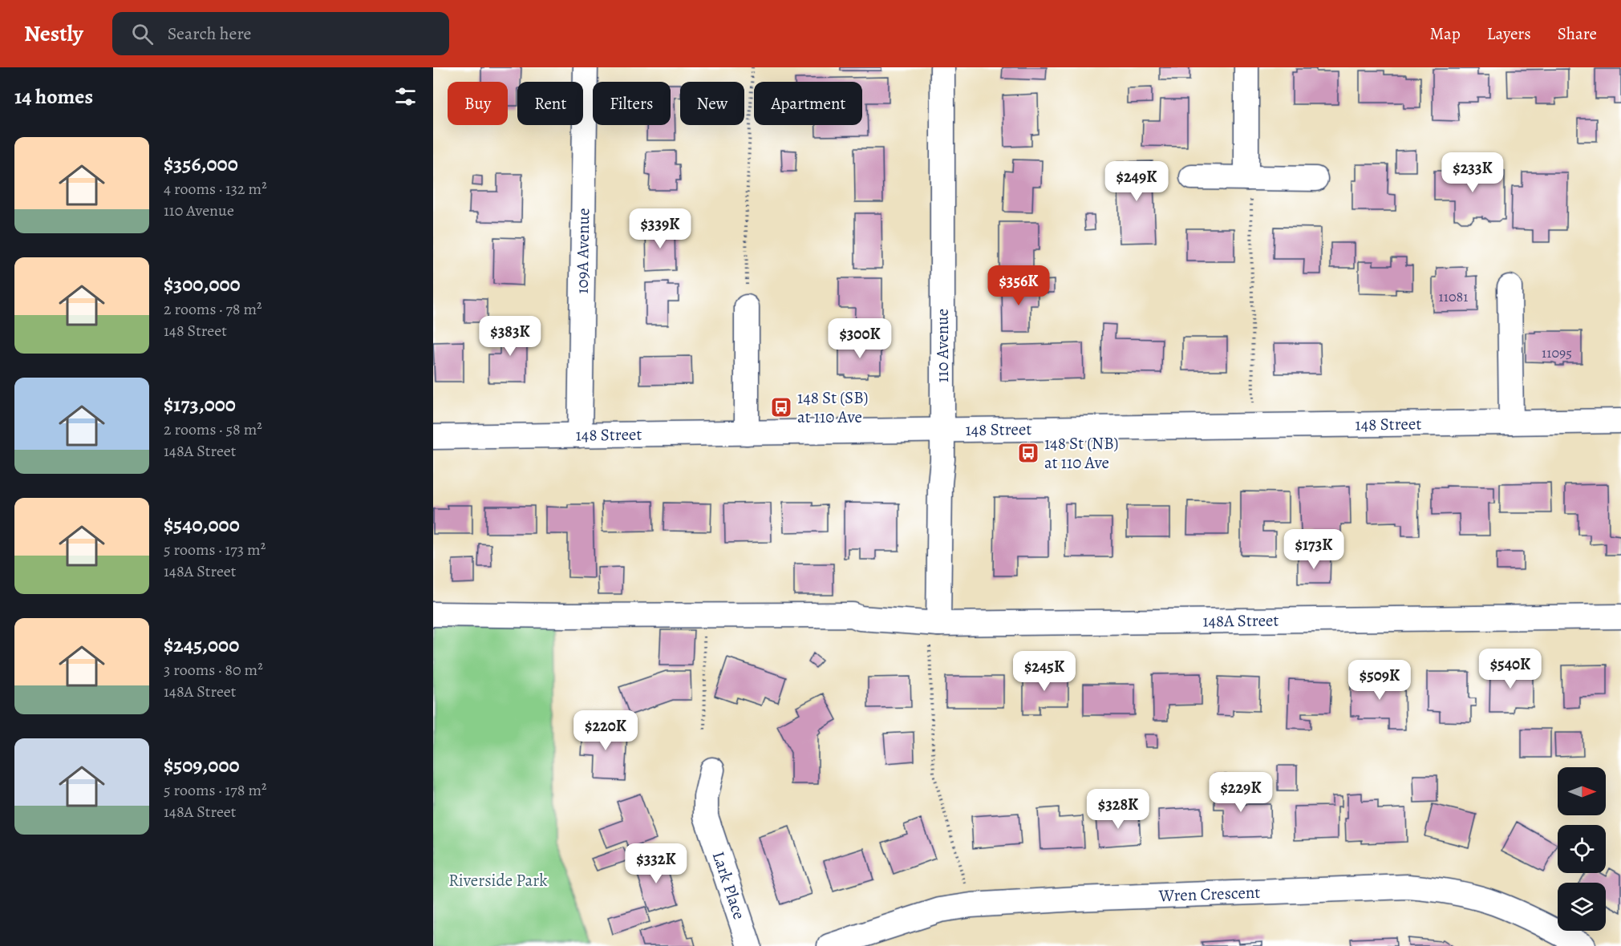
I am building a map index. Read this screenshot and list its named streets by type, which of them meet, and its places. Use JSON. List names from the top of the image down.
{
  "streets": {
    "street": [
      "109A Avenue",
      "110 Avenue",
      "148 Street",
      "148A Street",
      "Lark Place",
      "Wren Crescent"
    ]
  },
  "crossings": [
    ["109A Avenue", "148 Street"],
    ["110 Avenue", "148 Street"],
    ["110 Avenue", "148A Street"]
  ],
  "parks": ["Riverside Park"],
  "places": {
    "bus stop": ["148 St (SB) at 110 Ave", "148 St (NB) at 110 Ave"]
  },
  "house_numbers": ["11081", "11095"],
  "north": "right",
  "page": {
    "header": "Nestly",
    "search": "Search here",
    "nav": ["Map", "Layers", "Share"],
    "heading": "14 homes",
    "chip": [
      "Buy",
      "Rent",
      "Filters",
      "New",
      "Apartment"
    ],
    "list": [
      {
        "name": "$356,000",
        "note": "4 rooms · 132 m² · 110 Avenue"
      },
      {
        "name": "$300,000",
        "note": "2 rooms · 78 m² · 148 Street"
      },
      {
        "name": "$173,000",
        "note": "2 rooms · 58 m² · 148A Street"
      },
      {
        "name": "$540,000",
        "note": "5 rooms · 173 m² · 148A Street"
      },
      {
        "name": "$245,000",
        "note": "3 rooms · 80 m² · 148A Street"
      },
      {
        "name": "$509,000",
        "note": "5 rooms · 178 m² · 148A Street"
      }
    ],
    "price": [
      "$233K",
      "$249K",
      "$339K",
      "$356K",
      "$383K",
      "$300K",
      "$173K",
      "$540K",
      "$245K",
      "$509K",
      "$220K",
      "$229K",
      "$328K",
      "$332K"
    ]
  }
}
